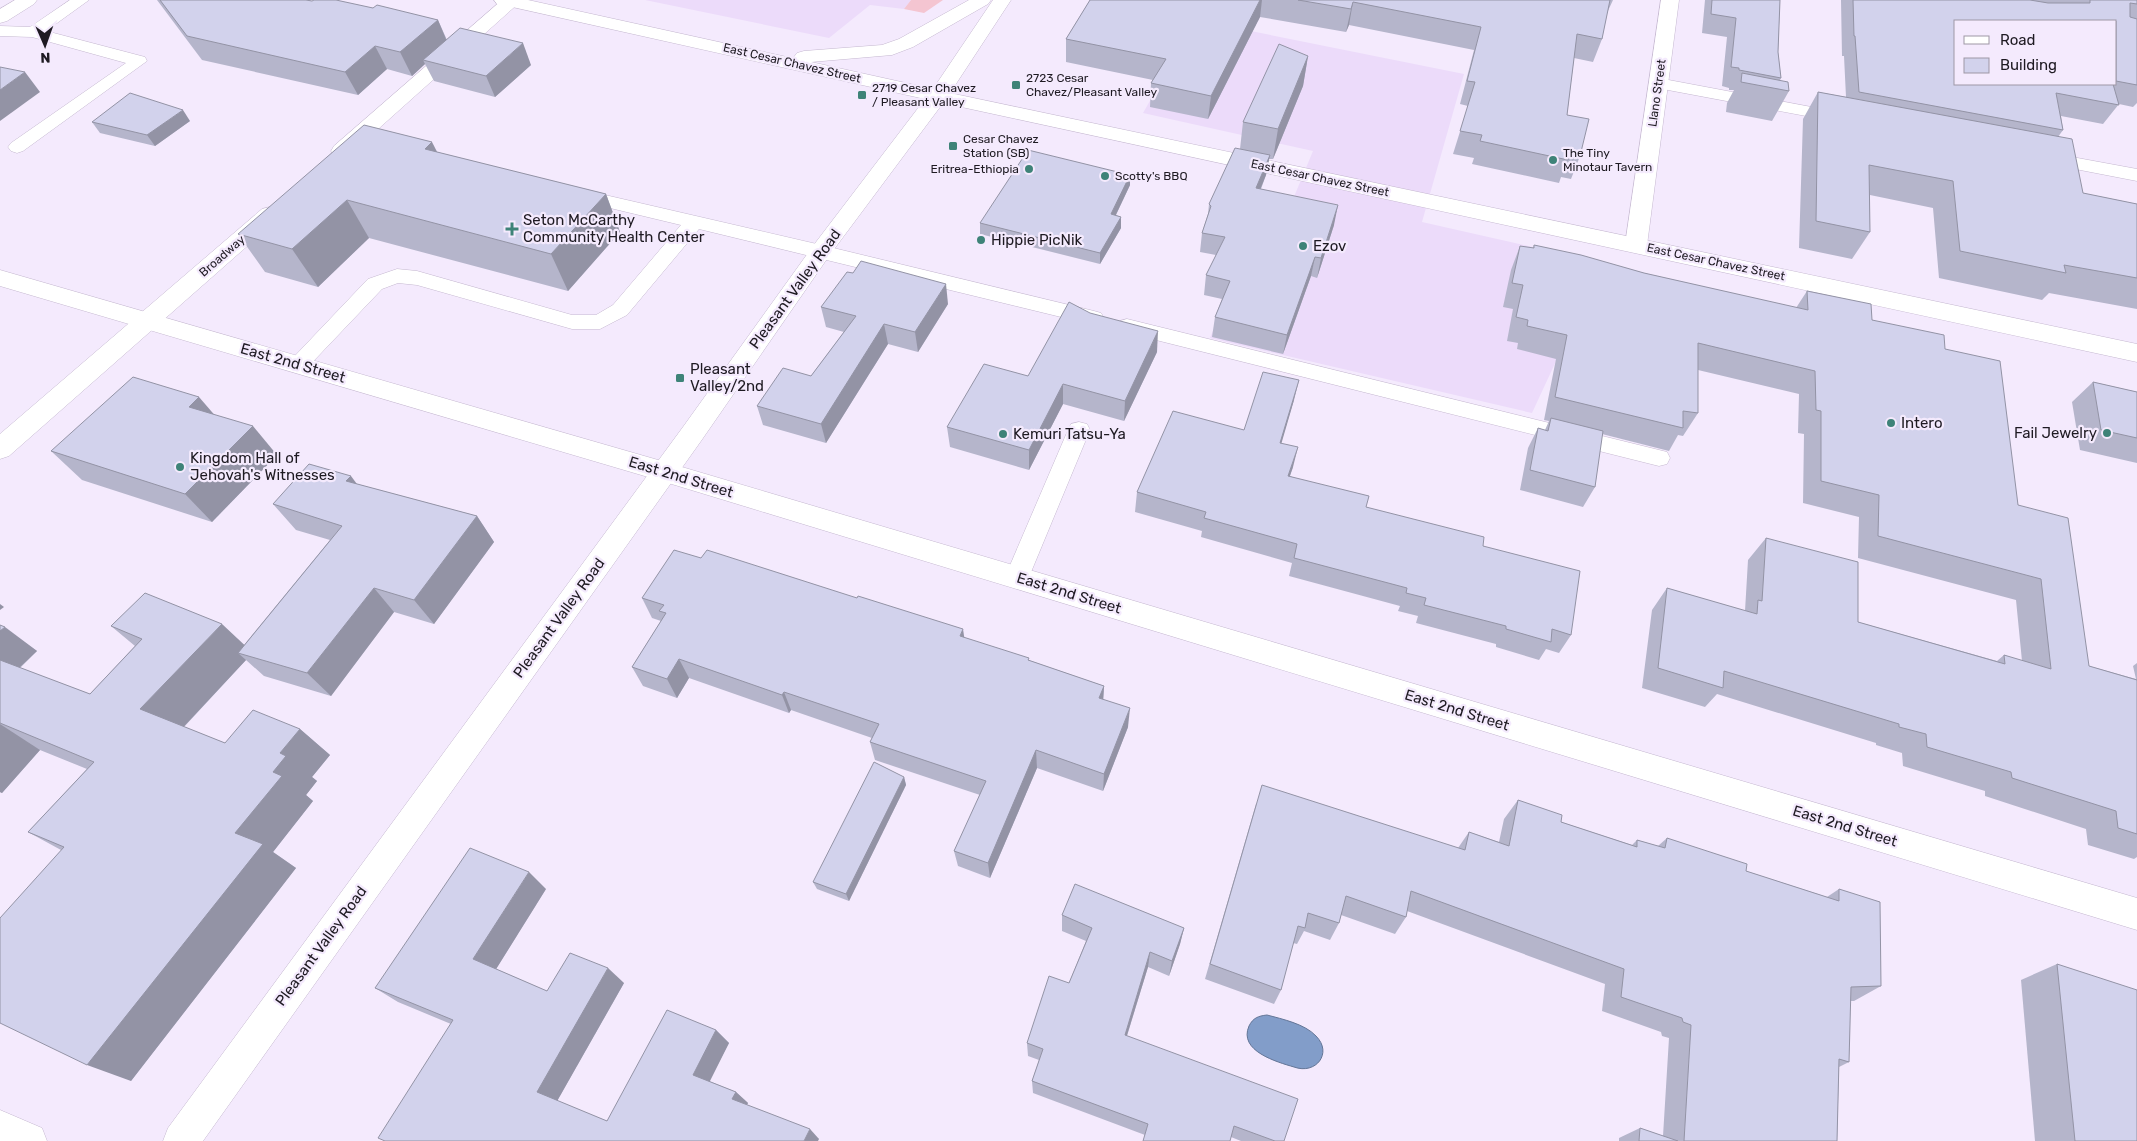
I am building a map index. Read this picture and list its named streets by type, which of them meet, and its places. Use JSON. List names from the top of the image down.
{
  "streets": {
    "main road": [
      "East Cesar Chavez Street",
      "Llano Street",
      "Broadway",
      "Pleasant Valley Road",
      "East 2nd Street"
    ]
  },
  "crossings": [
    ["East Cesar Chavez Street", "Llano Street"],
    ["East Cesar Chavez Street", "Pleasant Valley Road"],
    ["Broadway", "East 2nd Street"],
    ["Pleasant Valley Road", "East 2nd Street"]
  ],
  "places": {
    "transit": [
      "2723 Cesar Chavez/Pleasant Valley",
      "2719 Cesar Chavez / Pleasant Valley",
      "Cesar Chavez Station (SB)",
      "Pleasant Valley/2nd"
    ],
    "other": [
      "The Tiny Minotaur Tavern",
      "Eritrea-Ethiopia",
      "Scotty's BBQ",
      "Hippie PicNik",
      "Ezov",
      "Intero",
      "Fail Jewelry",
      "Kemuri Tatsu-Ya",
      "Kingdom Hall of Jehovah's Witnesses"
    ],
    "health": ["Seton McCarthy Community Health Center"]
  },
  "legend": ["Road", "Building"],
  "north": "bottom"
}
